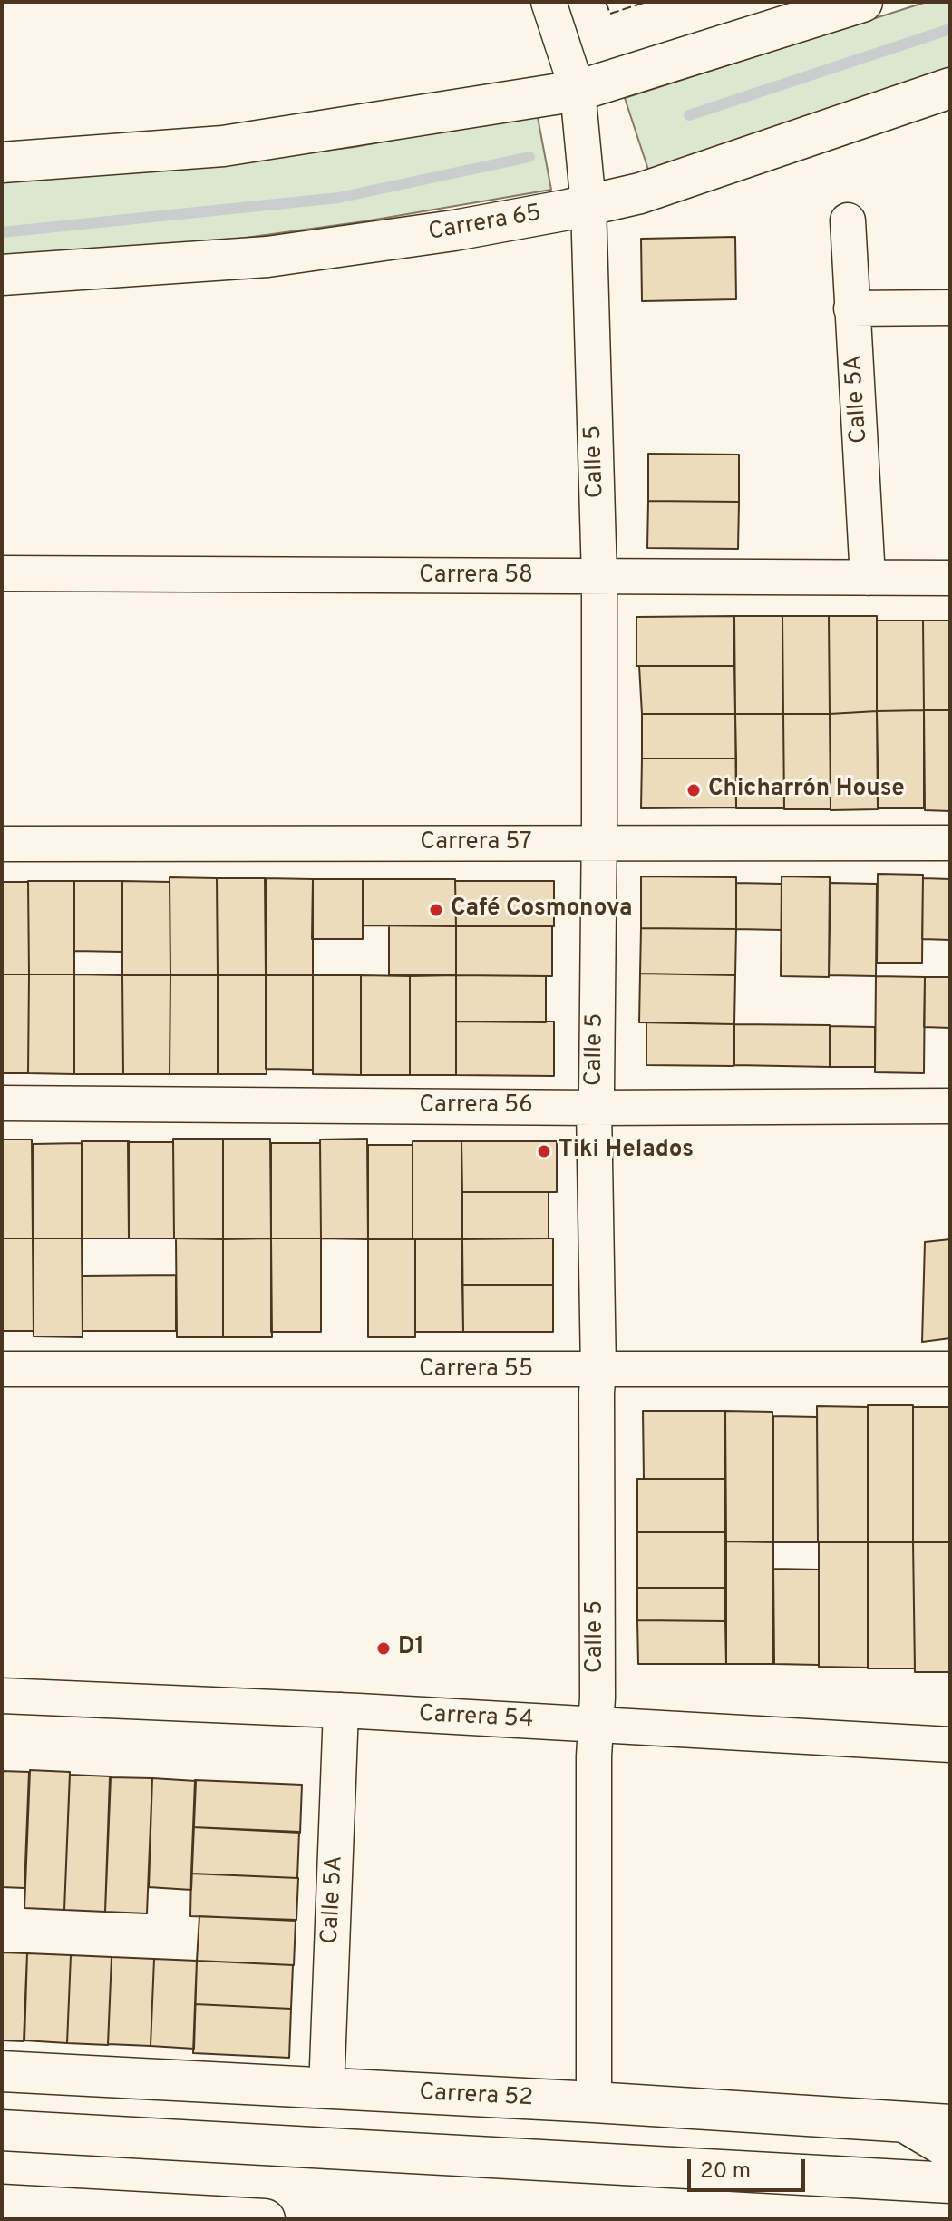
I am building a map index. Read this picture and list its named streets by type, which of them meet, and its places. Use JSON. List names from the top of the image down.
{
  "streets": {
    "main road": ["Carrera 65", "Carrera 52"],
    "street": [
      "Calle 5A",
      "Calle 5",
      "Carrera 58",
      "Carrera 57",
      "Carrera 56",
      "Carrera 55",
      "Carrera 54"
    ]
  },
  "crossings": [
    ["Carrera 65", "Calle 5"],
    ["Calle 5A", "Carrera 58"],
    ["Calle 5A", "Carrera 54"],
    ["Calle 5A", "Carrera 52"],
    ["Calle 5", "Carrera 58"],
    ["Calle 5", "Carrera 57"],
    ["Calle 5", "Carrera 56"],
    ["Calle 5", "Carrera 55"],
    ["Calle 5", "Carrera 54"],
    ["Calle 5", "Carrera 52"]
  ],
  "places": [
    "Chicharrón House",
    "Café Cosmonova",
    "Tiki Helados",
    "D1"
  ],
  "scale_bar": "20 m"
}
